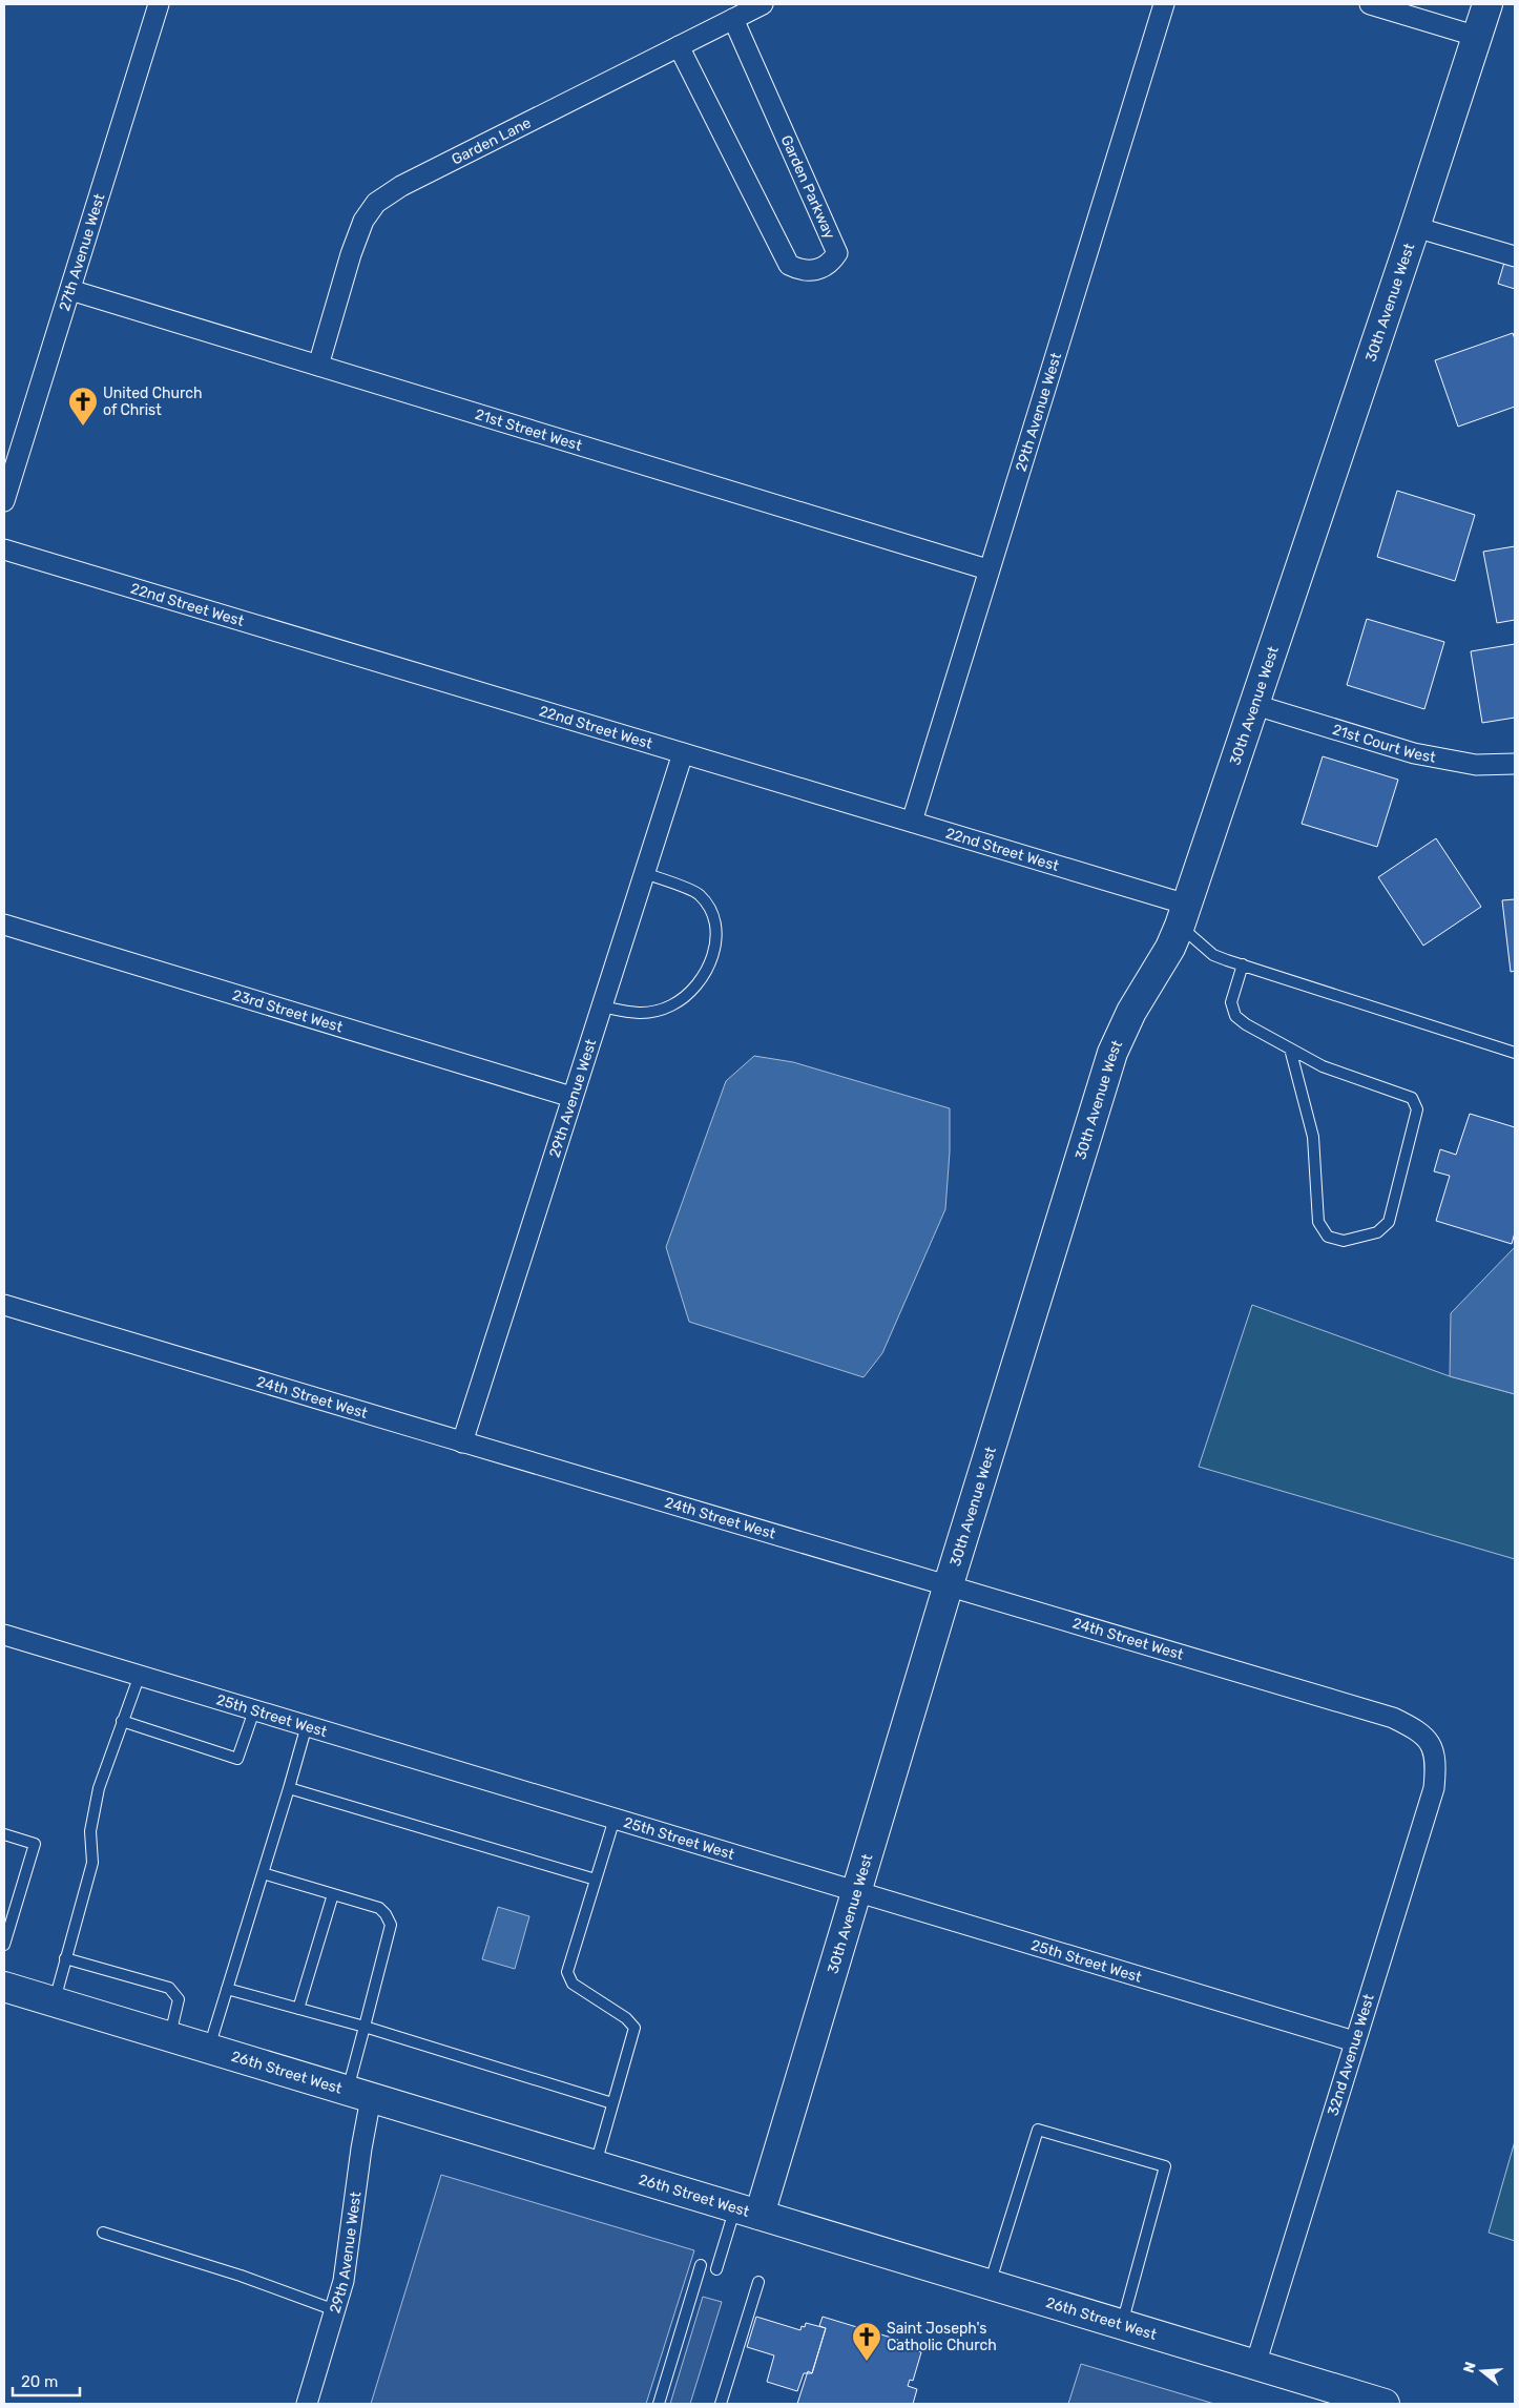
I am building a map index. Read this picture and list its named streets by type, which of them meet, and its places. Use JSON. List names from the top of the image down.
{
  "streets": {
    "street": [
      "Garden Lane",
      "Garden Parkway",
      "27th Avenue West",
      "30th Avenue West",
      "29th Avenue West",
      "21st Street West",
      "22nd Street West",
      "21st Court West",
      "23rd Street West",
      "24th Street West",
      "25th Street West",
      "32nd Avenue West",
      "26th Street West"
    ]
  },
  "crossings": [
    ["Garden Lane", "Garden Parkway"],
    ["Garden Lane", "21st Street West"],
    ["27th Avenue West", "21st Street West"],
    ["30th Avenue West", "22nd Street West"],
    ["30th Avenue West", "21st Court West"],
    ["30th Avenue West", "24th Street West"],
    ["30th Avenue West", "25th Street West"],
    ["30th Avenue West", "26th Street West"],
    ["29th Avenue West", "21st Street West"],
    ["29th Avenue West", "22nd Street West"],
    ["29th Avenue West", "23rd Street West"],
    ["29th Avenue West", "24th Street West"],
    ["29th Avenue West", "26th Street West"],
    ["24th Street West", "32nd Avenue West"],
    ["25th Street West", "32nd Avenue West"],
    ["32nd Avenue West", "26th Street West"]
  ],
  "places": {
    "church": ["United Church of Christ", "Saint Joseph's Catholic Church"]
  },
  "scale_bar": "20 m",
  "north": "left"
}
